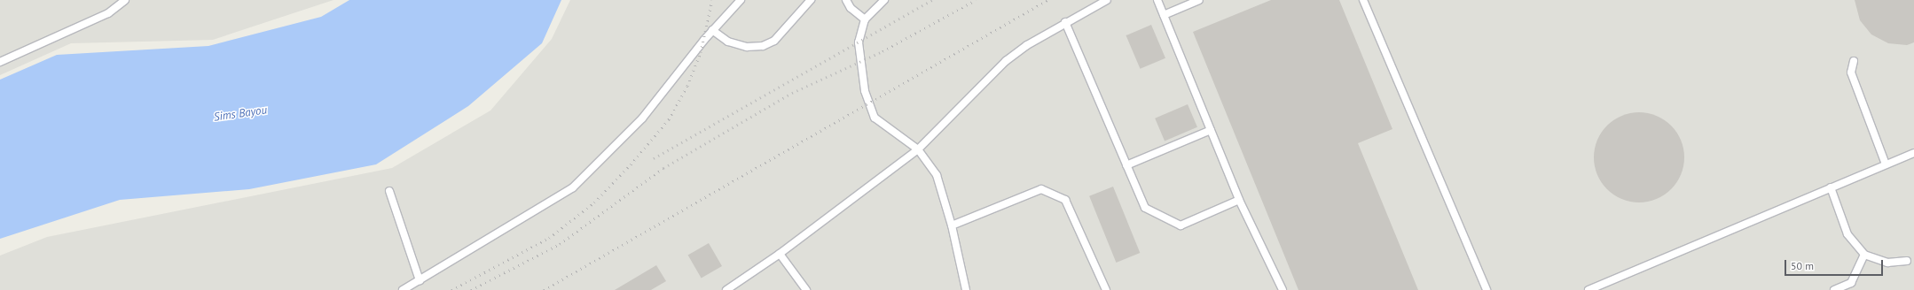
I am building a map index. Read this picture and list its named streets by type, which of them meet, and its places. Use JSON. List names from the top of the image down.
{
  "water": ["Sims Bayou"],
  "scale_bar": "50 m"
}
